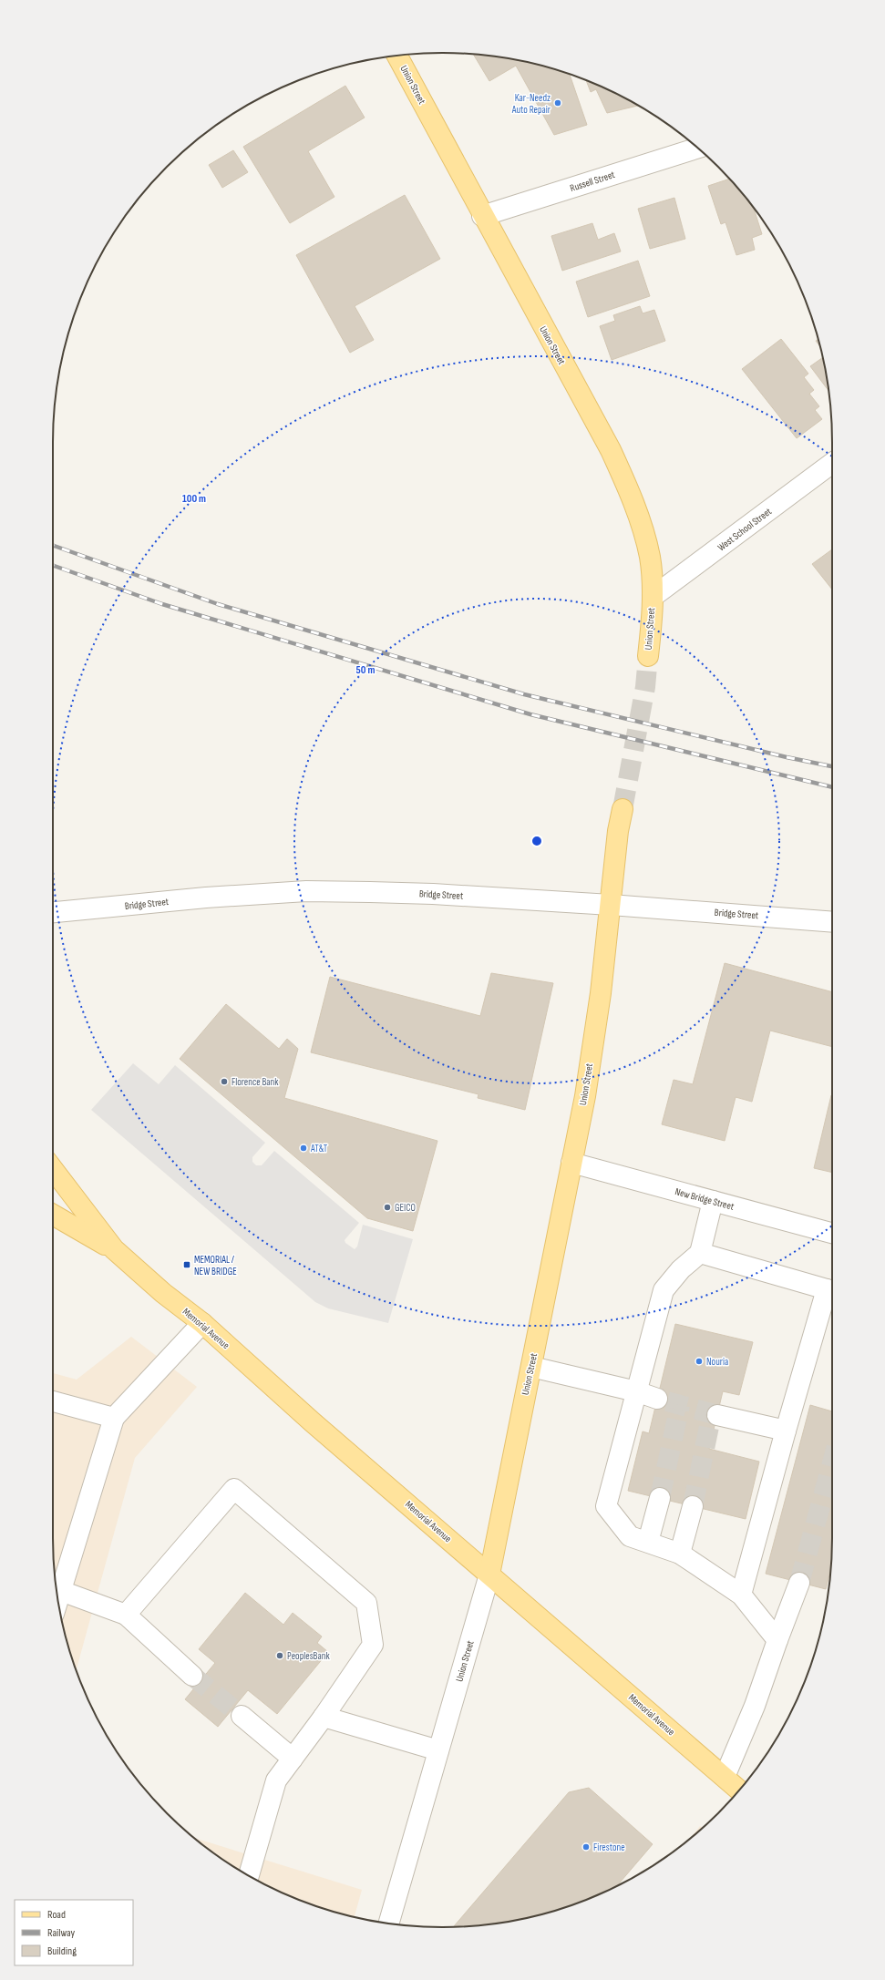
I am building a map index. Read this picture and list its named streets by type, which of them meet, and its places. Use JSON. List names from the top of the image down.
{
  "streets": {
    "main road": ["Union Street", "Memorial Avenue"],
    "street": [
      "Russell Street",
      "West School Street",
      "Bridge Street",
      "New Bridge Street"
    ]
  },
  "crossings": [
    ["Union Street", "Russell Street"],
    ["Union Street", "West School Street"],
    ["Union Street", "Bridge Street"],
    ["Union Street", "New Bridge Street"],
    ["Union Street", "Memorial Avenue"]
  ],
  "places": {
    "other": [
      "Kar-Needz Auto Repair",
      "Florence Bank",
      "AT&T",
      "GEICO",
      "Nouria",
      "PeoplesBank",
      "Firestone"
    ],
    "transit": ["MEMORIAL / NEW BRIDGE"]
  },
  "legend": ["Road", "Railway", "Building"],
  "rings": ["100 m", "50 m"]
}
